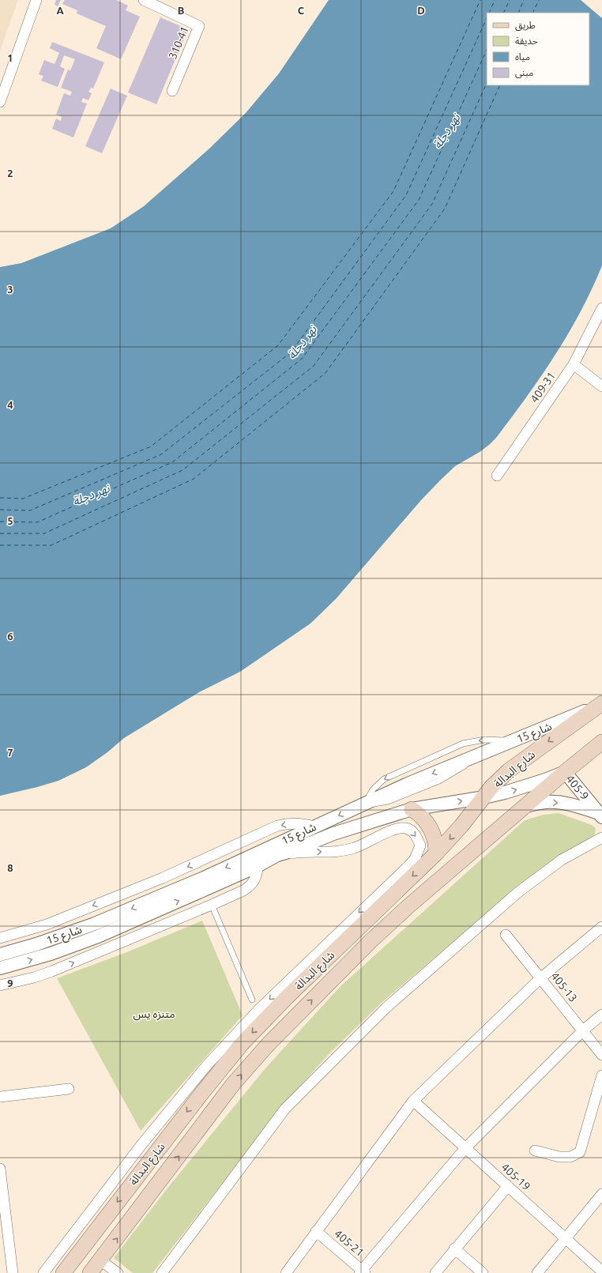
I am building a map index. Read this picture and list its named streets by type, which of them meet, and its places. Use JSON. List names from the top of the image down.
{
  "streets": {
    "main road": ["شارع البدالة"],
    "street": [
      "310-41",
      "409-31",
      "شارع 15",
      "405-9",
      "405-13",
      "405-19",
      "405-21"
    ]
  },
  "crossings": [
    ["شارع 15", "شارع البدالة"],
    ["شارع 15", "405-9"],
    ["شارع البدالة", "405-9"]
  ],
  "water": ["نهر دجلة"],
  "parks": ["متنزه يس"],
  "legend": [
    "طريق",
    "حديقة",
    "مياه",
    "مبنى"
  ],
  "grid": {
    "columns": [
      "A",
      "B",
      "C",
      "D"
    ],
    "rows": [
      "1",
      "2",
      "3",
      "4",
      "5",
      "6",
      "7",
      "8",
      "9"
    ]
  }
}
